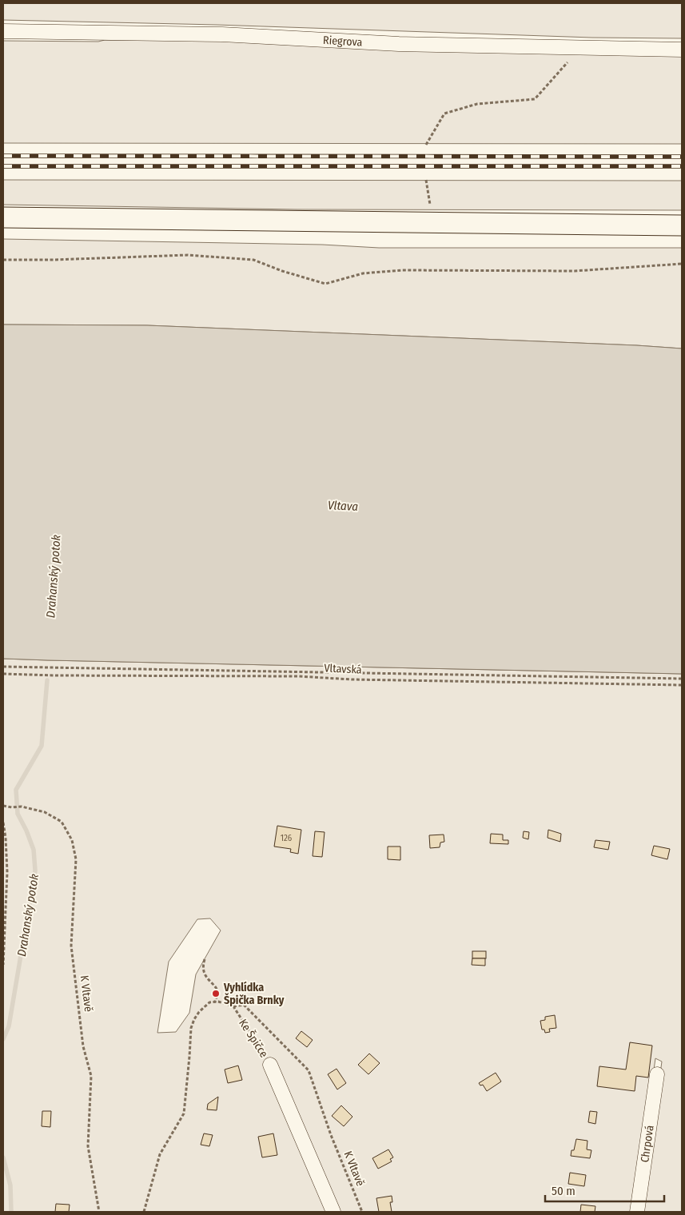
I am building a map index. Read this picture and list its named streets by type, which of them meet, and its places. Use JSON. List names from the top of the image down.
{
  "streets": {
    "street": ["Riegrova", "Ke Špičce", "Chrpová"],
    "path": ["Vltavská", "K Vltavě"]
  },
  "crossings": [
    ["K Vltavě", "Ke Špičce"]
  ],
  "water": ["Vltava", "Drahanský potok"],
  "places": ["Vyhlídka Špička Brnky"],
  "house_numbers": ["126"],
  "scale_bar": "50 m"
}
